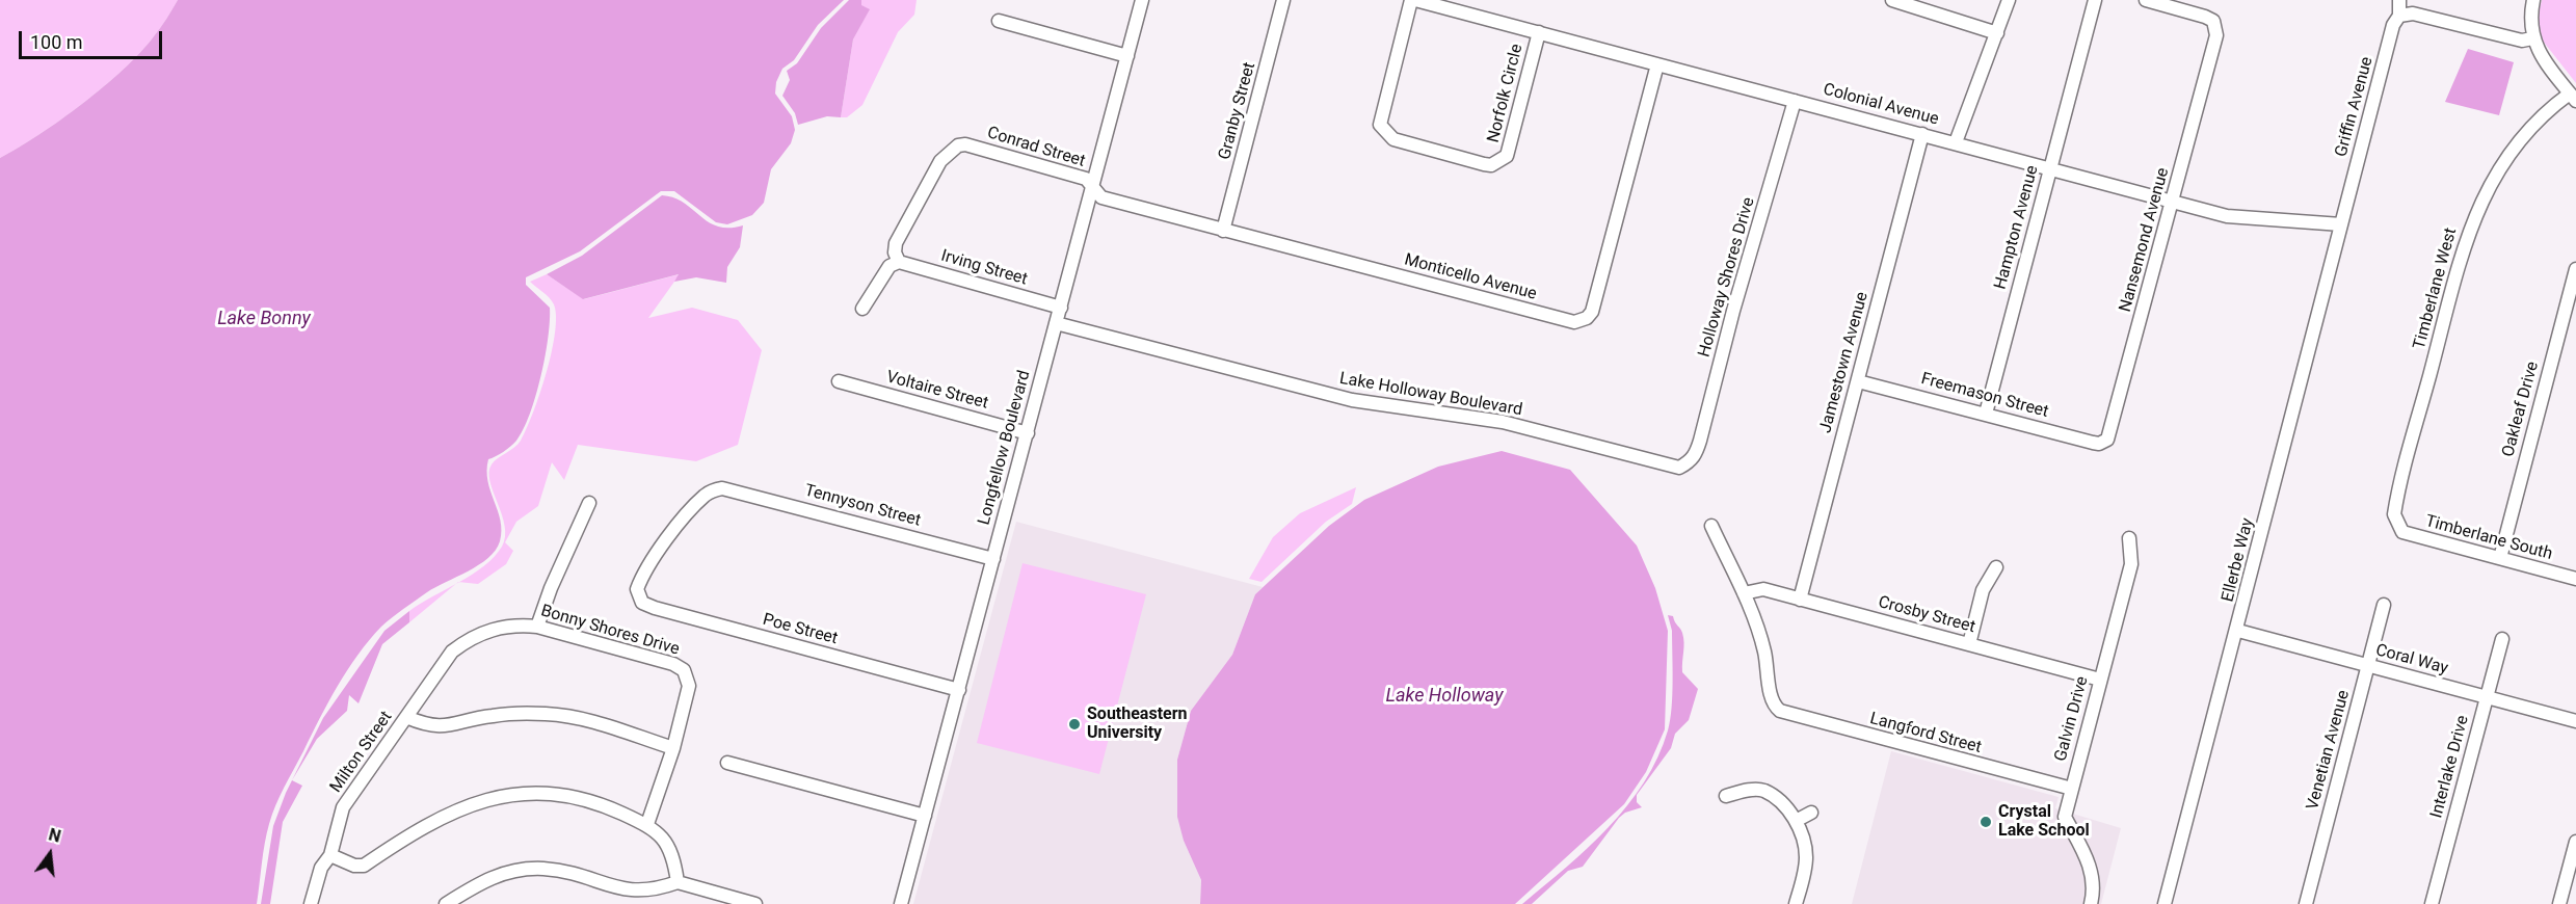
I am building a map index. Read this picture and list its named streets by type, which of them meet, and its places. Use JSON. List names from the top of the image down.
{
  "streets": {
    "street": [
      "Norfolk Circle",
      "Colonial Avenue",
      "Griffin Avenue",
      "Granby Street",
      "Conrad Street",
      "Hampton Avenue",
      "Nansemond Avenue",
      "Irving Street",
      "Monticello Avenue",
      "Holloway Shores Drive",
      "Timberlane West",
      "Jamestown Avenue",
      "Voltaire Street",
      "Lake Holloway Boulevard",
      "Freemason Street",
      "Oakleaf Drive",
      "Longfellow Boulevard",
      "Tennyson Street",
      "Timberlane South",
      "Ellerbe Way",
      "Crosby Street",
      "Poe Street",
      "Bonny Shores Drive",
      "Coral Way",
      "Galvin Drive",
      "Langford Street",
      "Venetian Avenue",
      "Milton Street",
      "Interlake Drive"
    ]
  },
  "crossings": [
    ["Norfolk Circle", "Colonial Avenue"],
    ["Colonial Avenue", "Griffin Avenue"],
    ["Colonial Avenue", "Hampton Avenue"],
    ["Colonial Avenue", "Nansemond Avenue"],
    ["Colonial Avenue", "Monticello Avenue"],
    ["Colonial Avenue", "Holloway Shores Drive"],
    ["Colonial Avenue", "Jamestown Avenue"],
    ["Colonial Avenue", "Ellerbe Way"],
    ["Griffin Avenue", "Ellerbe Way"],
    ["Granby Street", "Monticello Avenue"],
    ["Conrad Street", "Irving Street"],
    ["Conrad Street", "Monticello Avenue"],
    ["Conrad Street", "Longfellow Boulevard"],
    ["Hampton Avenue", "Freemason Street"],
    ["Nansemond Avenue", "Freemason Street"],
    ["Irving Street", "Longfellow Boulevard"],
    ["Monticello Avenue", "Longfellow Boulevard"],
    ["Holloway Shores Drive", "Lake Holloway Boulevard"],
    ["Timberlane West", "Timberlane South"],
    ["Jamestown Avenue", "Freemason Street"],
    ["Jamestown Avenue", "Crosby Street"],
    ["Voltaire Street", "Longfellow Boulevard"],
    ["Lake Holloway Boulevard", "Longfellow Boulevard"],
    ["Oakleaf Drive", "Timberlane South"],
    ["Longfellow Boulevard", "Tennyson Street"],
    ["Longfellow Boulevard", "Poe Street"],
    ["Tennyson Street", "Poe Street"],
    ["Ellerbe Way", "Coral Way"],
    ["Crosby Street", "Galvin Drive"],
    ["Crosby Street", "Langford Street"],
    ["Bonny Shores Drive", "Milton Street"],
    ["Coral Way", "Venetian Avenue"],
    ["Coral Way", "Interlake Drive"],
    ["Galvin Drive", "Langford Street"]
  ],
  "water": ["Lake Bonny", "Lake Holloway"],
  "places": ["Southeastern University", "Crystal Lake School"],
  "scale_bar": "100 m",
  "north": "top"
}
